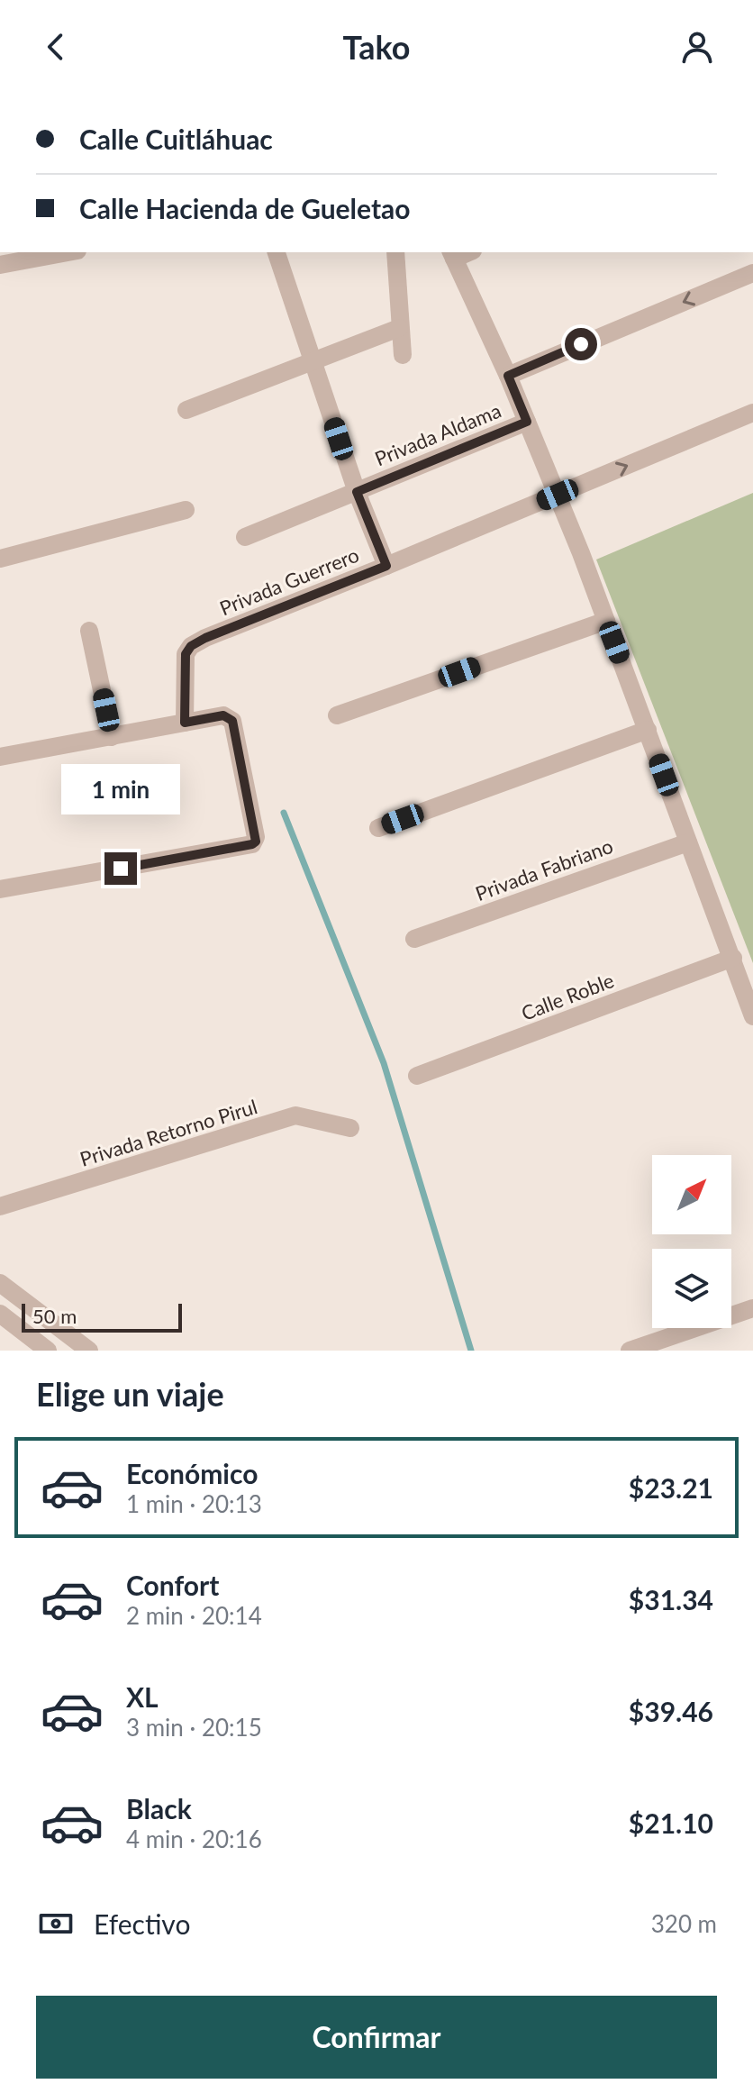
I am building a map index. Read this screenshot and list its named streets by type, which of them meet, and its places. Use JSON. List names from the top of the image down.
{
  "streets": {
    "street": [
      "Privada Aldama",
      "Privada Guerrero",
      "Privada Fabriano",
      "Calle Roble",
      "Privada Retorno Pirul"
    ]
  },
  "scale_bar": "50 m",
  "north": "top right",
  "page": {
    "header": "Tako",
    "banner": ["Calle Cuitláhuac", "Calle Hacienda de Gueletao"],
    "bubble": "1 min",
    "scale": "50 m",
    "heading": "Elige un viaje",
    "list": [
      {
        "name": "Económico",
        "note": "1 min · 20:13",
        "value": "$23.21"
      },
      {
        "name": "Confort",
        "note": "2 min · 20:14",
        "value": "$31.34"
      },
      {
        "name": "XL",
        "note": "3 min · 20:15",
        "value": "$39.46"
      },
      {
        "name": "Black",
        "note": "4 min · 20:16",
        "value": "$21.10"
      }
    ],
    "pay": ["Efectivo", "320 m"],
    "buttons": "Confirmar"
  }
}
